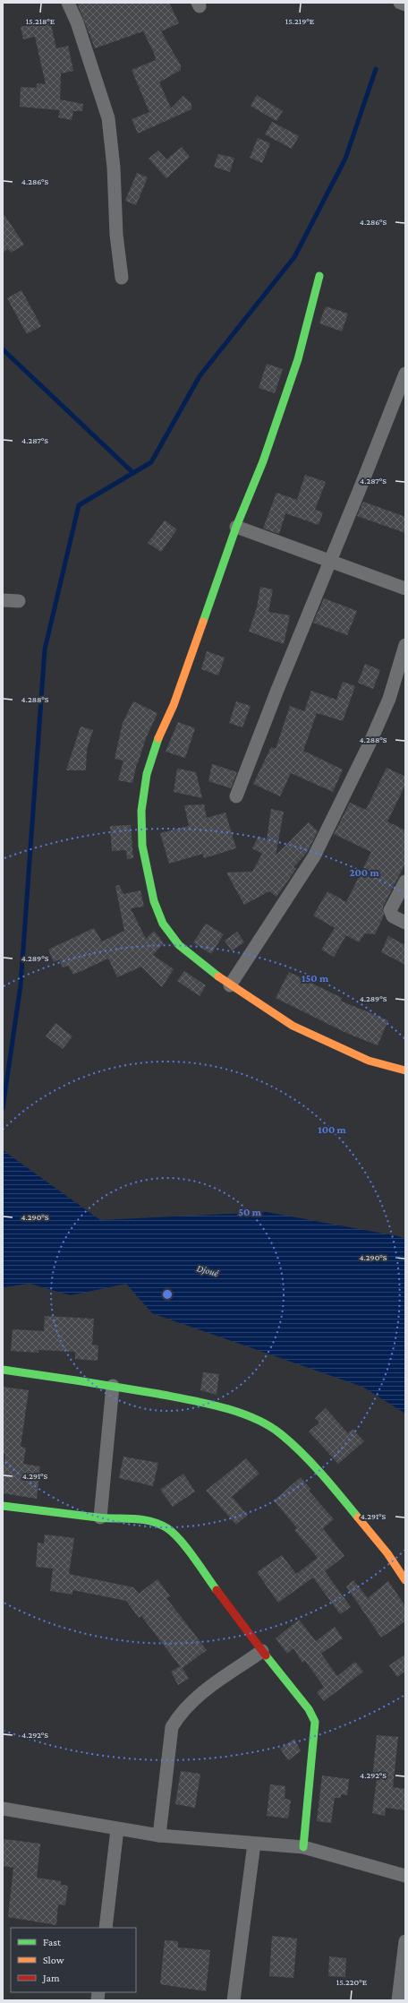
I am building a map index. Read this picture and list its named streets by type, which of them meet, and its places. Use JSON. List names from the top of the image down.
{
  "water": ["Djoué"],
  "legend": ["Fast", "Slow", "Jam"],
  "coordinates": [
    "15.218°E",
    "15.219°E",
    "4.286°S",
    "4.287°S",
    "4.288°S",
    "4.289°S",
    "4.290°S",
    "4.291°S",
    "4.292°S",
    "15.220°E"
  ],
  "rings": [
    "200 m",
    "150 m",
    "100 m",
    "50 m"
  ]
}
